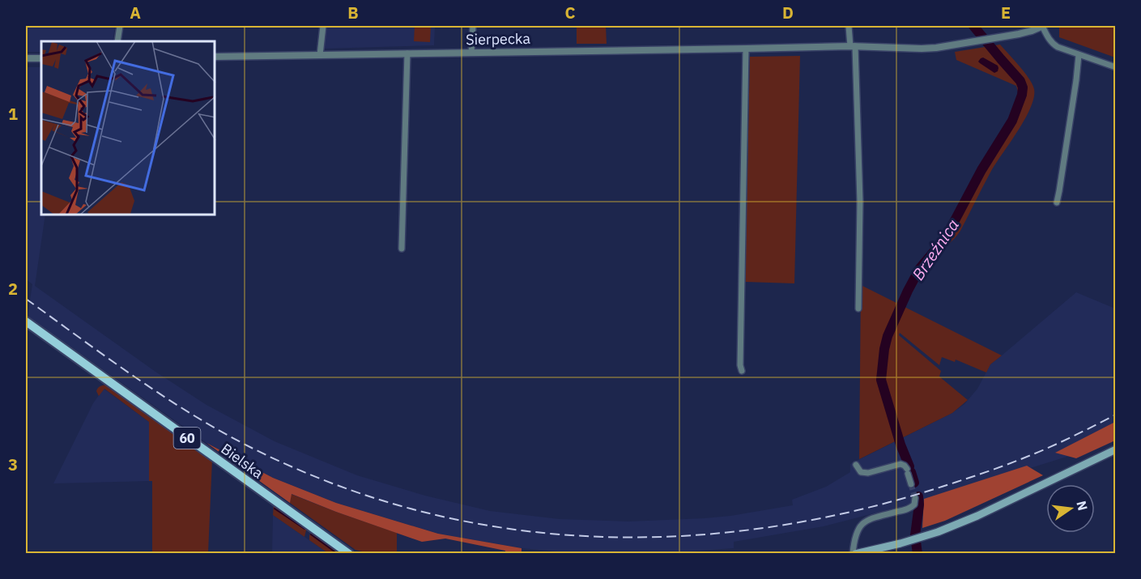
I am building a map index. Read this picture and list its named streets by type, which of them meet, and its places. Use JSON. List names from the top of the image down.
{
  "streets": {
    "main road": ["60", "Bielska"],
    "street": ["Sierpecka"]
  },
  "water": ["Brzeźnica"],
  "north": "right",
  "grid": {
    "columns": [
      "A",
      "B",
      "C",
      "D",
      "E"
    ],
    "rows": ["1", "2", "3"]
  }
}
